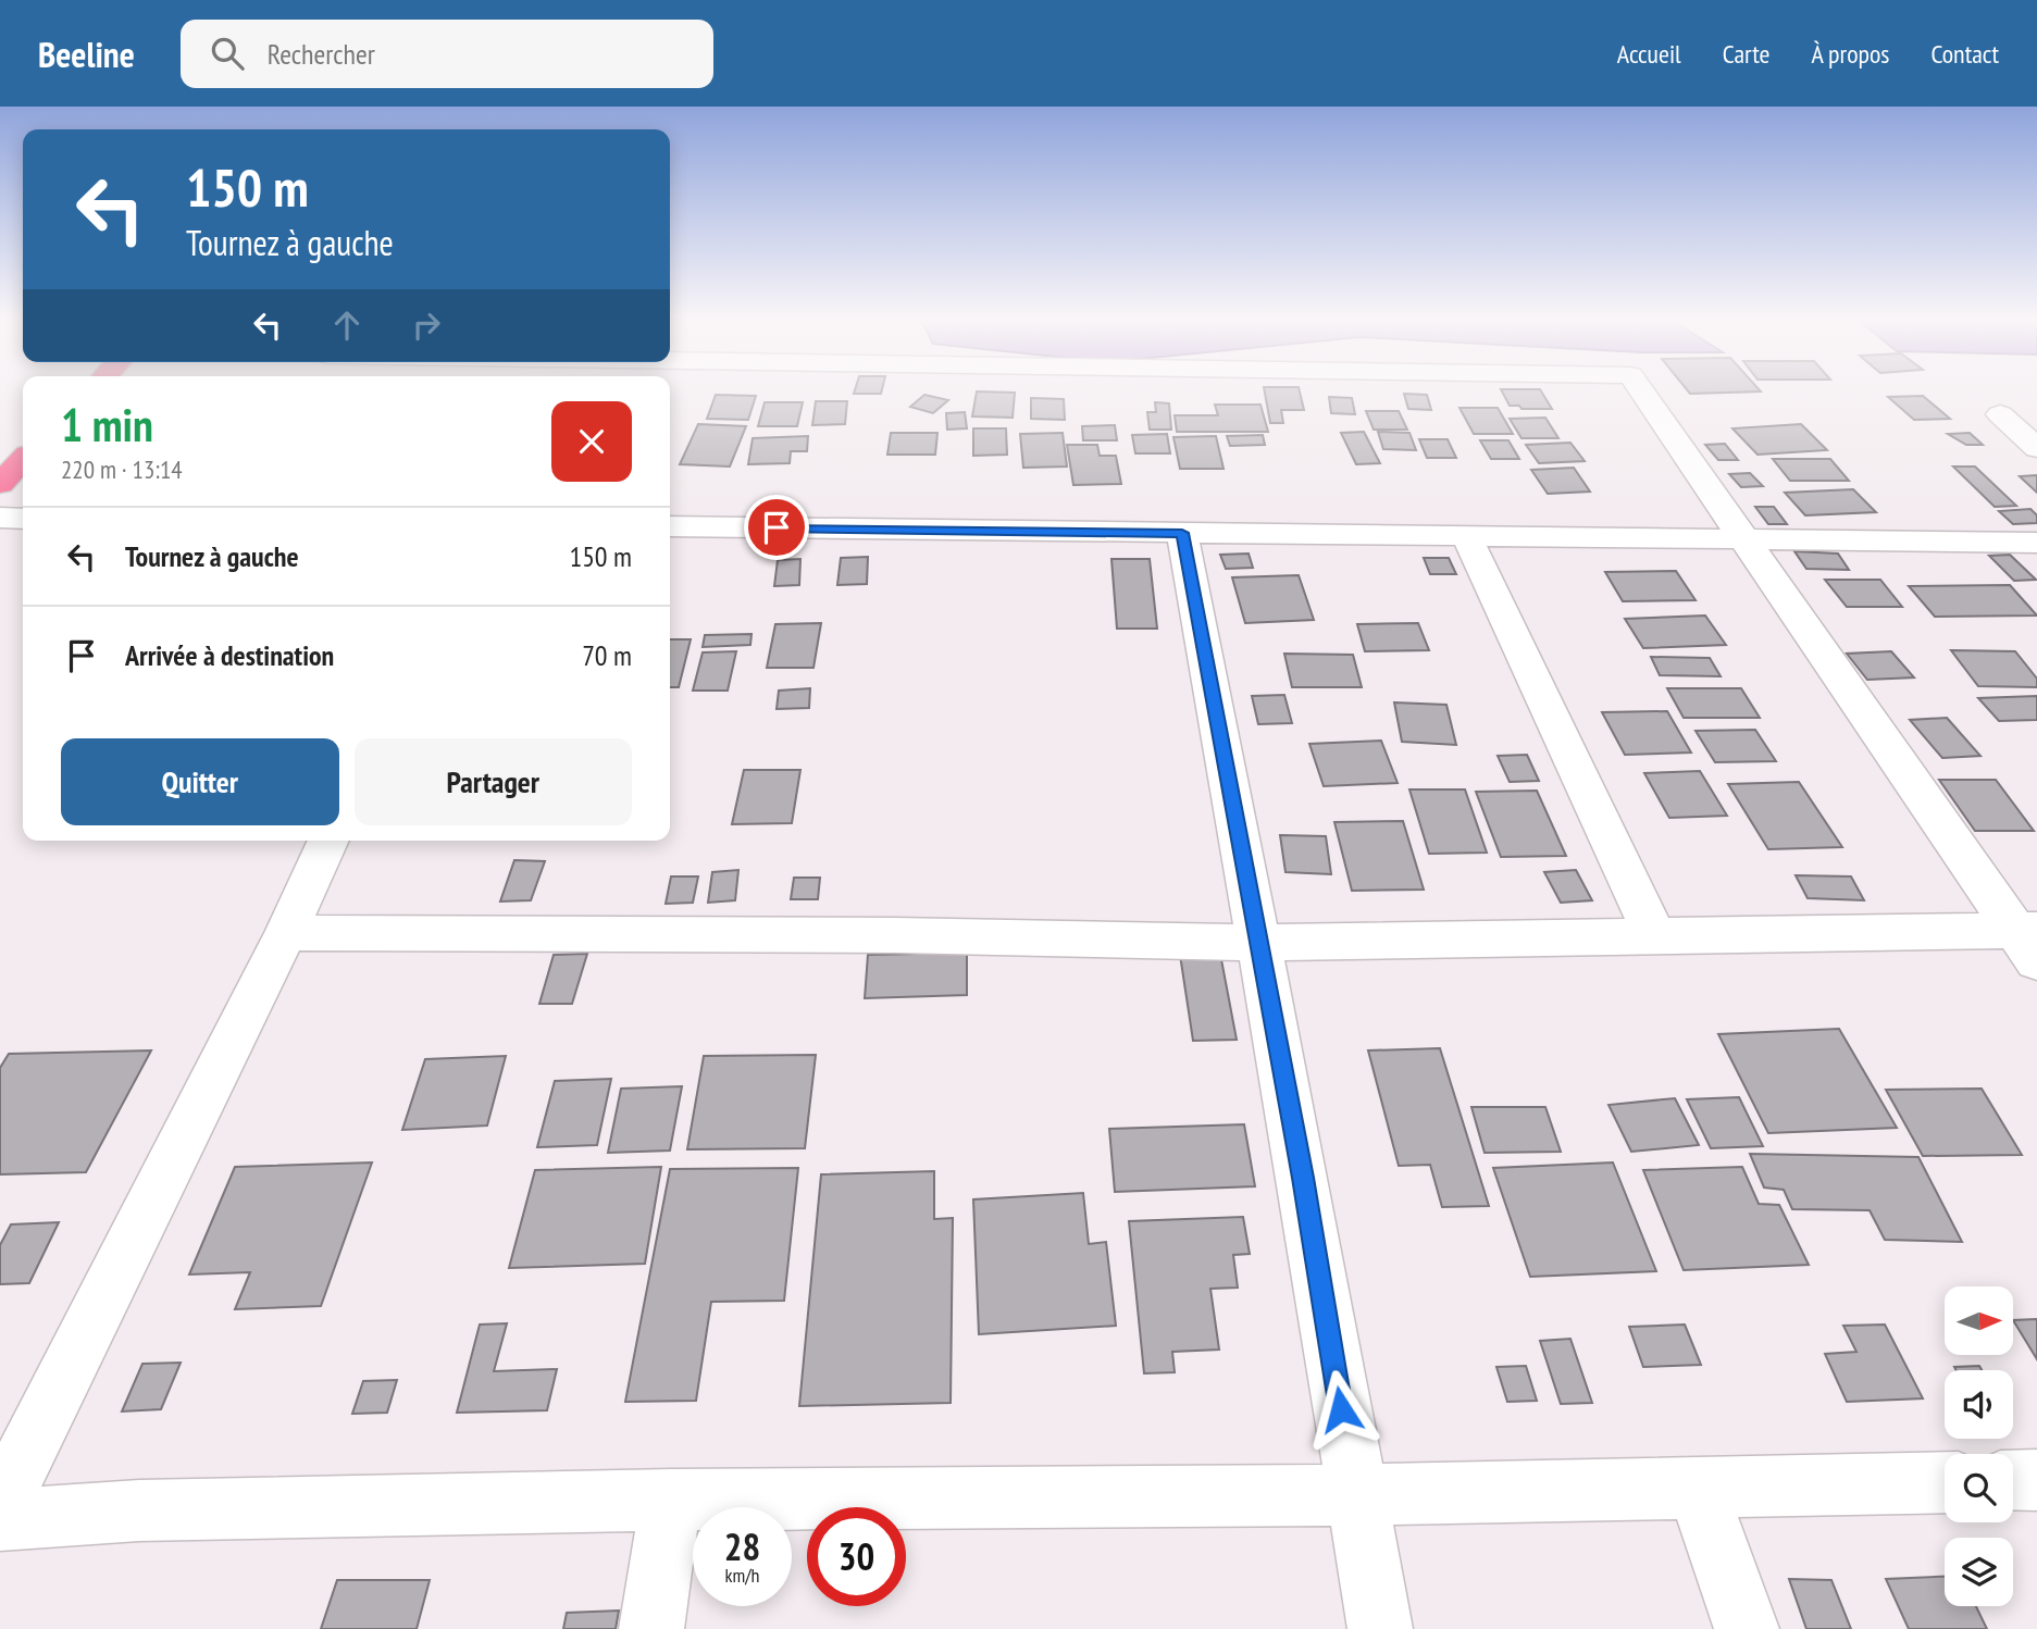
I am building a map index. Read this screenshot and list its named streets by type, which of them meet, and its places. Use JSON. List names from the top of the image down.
{
  "north": "right",
  "page": {
    "header": "Beeline",
    "search": "Rechercher",
    "nav": [
      "Accueil",
      "Carte",
      "À propos",
      "Contact"
    ],
    "turn": ["150 m", "Tournez à gauche"],
    "heading": ["1 min", "220 m · 13:14"],
    "list": [
      {
        "name": "Tournez à gauche",
        "value": "150 m"
      },
      {
        "name": "Arrivée à destination",
        "value": "70 m"
      }
    ],
    "buttons": ["Quitter", "Partager"],
    "speed": "28 km/h",
    "limit": "30"
  }
}
